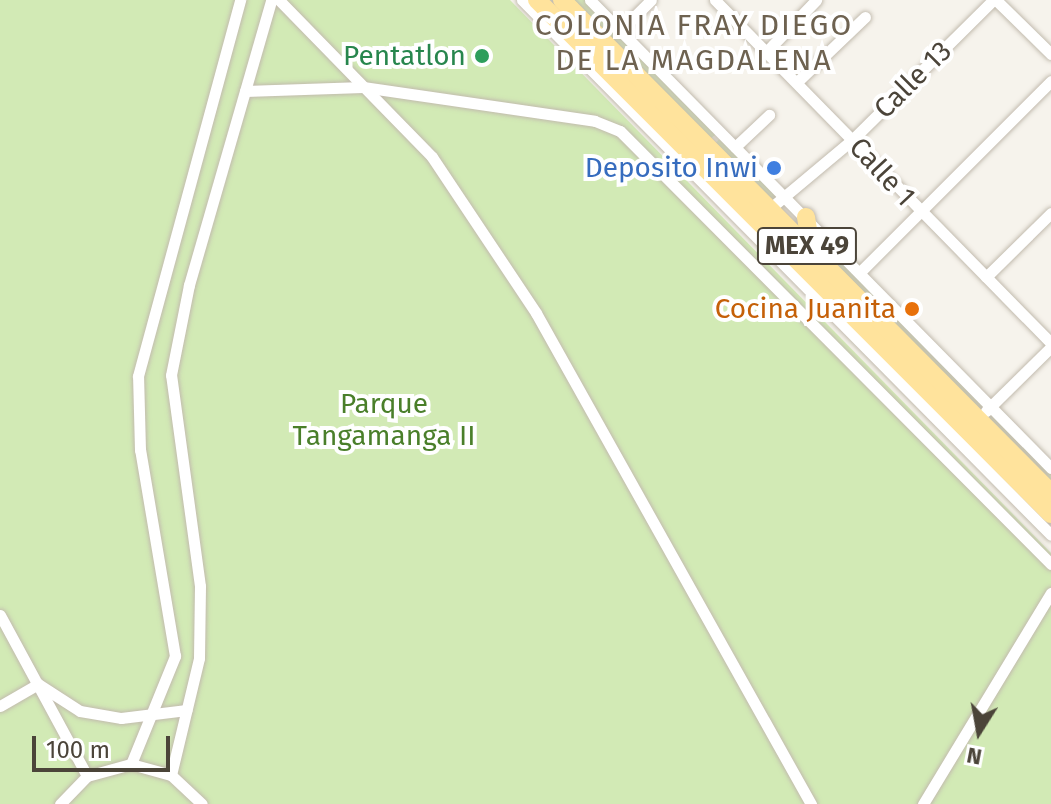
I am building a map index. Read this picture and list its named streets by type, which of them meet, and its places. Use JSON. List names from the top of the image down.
{
  "streets": {
    "main road": ["MEX 49"],
    "street": ["Calle 13", "Calle 1"]
  },
  "crossings": [
    ["Calle 13", "Calle 1"],
    ["Calle 13", "MEX 49"]
  ],
  "districts": ["COLONIA FRAY DIEGO DE LA MAGDALENA"],
  "parks": ["Parque Tangamanga II"],
  "places": ["Pentatlon", "Deposito Inwi", "Cocina Juanita"],
  "scale_bar": "100 m",
  "north": "bottom"
}
